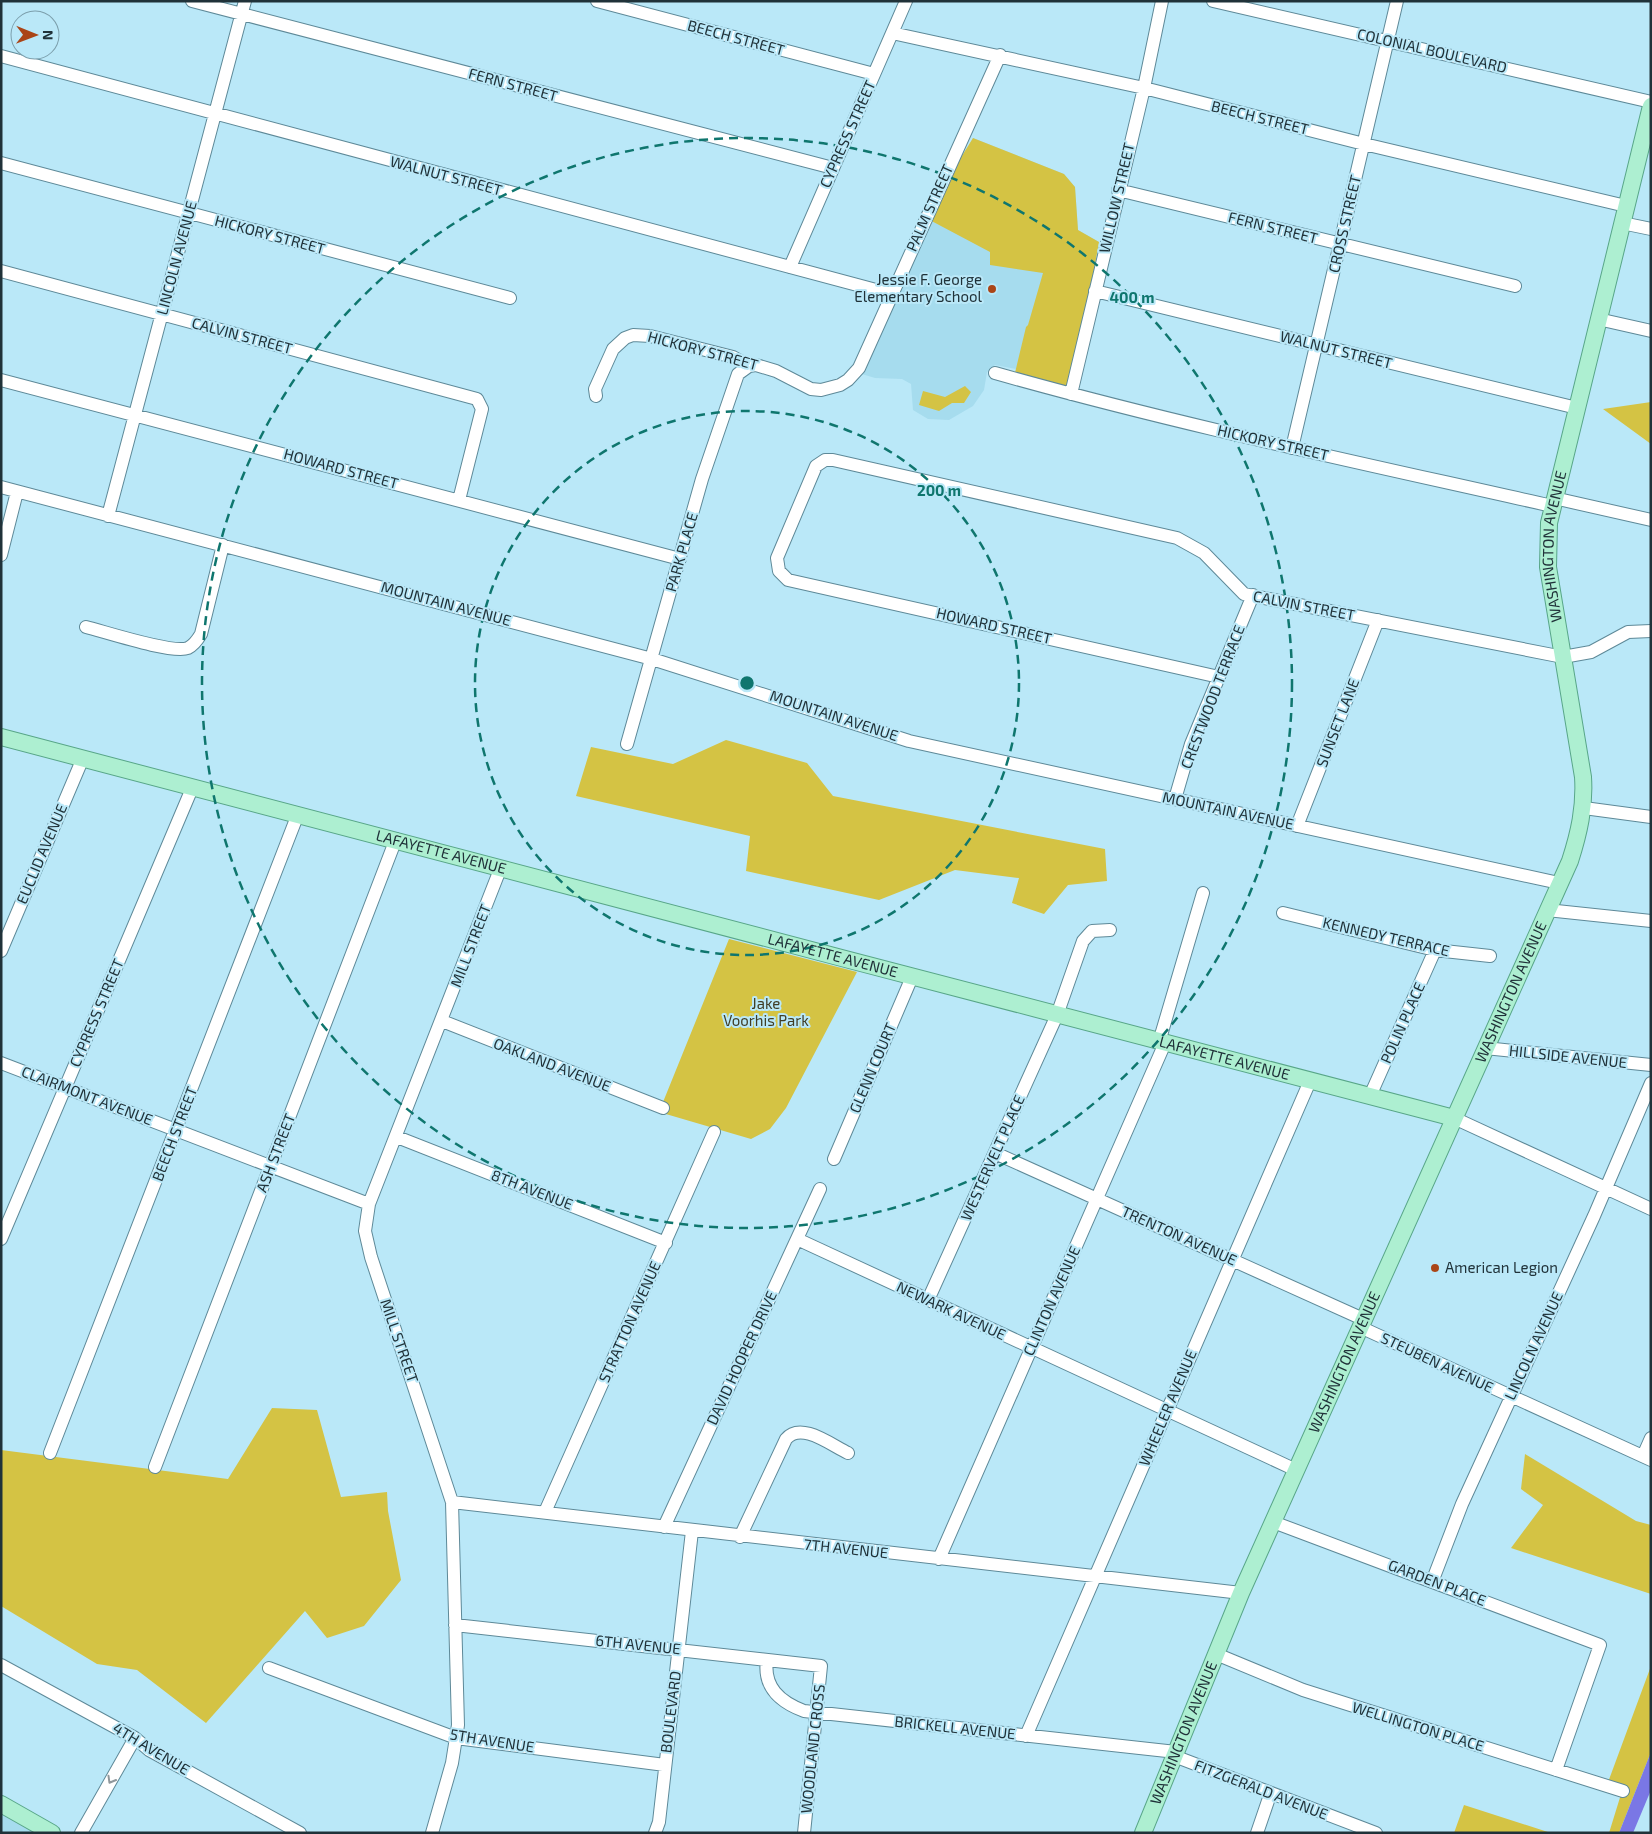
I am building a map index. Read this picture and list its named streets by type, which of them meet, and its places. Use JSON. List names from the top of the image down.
{
  "streets": {
    "main road": ["WASHINGTON AVENUE", "LAFAYETTE AVENUE"],
    "street": [
      "BEECH STREET",
      "COLONIAL BOULEVARD",
      "FERN STREET",
      "CYPRESS STREET",
      "WALNUT STREET",
      "WILLOW STREET",
      "PALM STREET",
      "CROSS STREET",
      "HICKORY STREET",
      "LINCOLN AVENUE",
      "CALVIN STREET",
      "HOWARD STREET",
      "PARK PLACE",
      "MOUNTAIN AVENUE",
      "CRESTWOOD TERRACE",
      "SUNSET LANE",
      "EUCLID AVENUE",
      "KENNEDY TERRACE",
      "MILL STREET",
      "POLIN PLACE",
      "HILLSIDE AVENUE",
      "OAKLAND AVENUE",
      "GLENN COURT",
      "CLAIRMONT AVENUE",
      "ASH STREET",
      "WESTERVELT PLACE",
      "8TH AVENUE",
      "TRENTON AVENUE",
      "CLINTON AVENUE",
      "NEWARK AVENUE",
      "STRATTON AVENUE",
      "DAVID HOOPER DRIVE",
      "STEUBEN AVENUE",
      "WHEELER AVENUE",
      "7TH AVENUE",
      "GARDEN PLACE",
      "6TH AVENUE",
      "BOULEVARD",
      "WELLINGTON PLACE",
      "BRICKELL AVENUE",
      "5TH AVENUE",
      "4TH AVENUE",
      "WOODLAND CROSS",
      "FITZGERALD AVENUE"
    ]
  },
  "crossings": [
    ["BEECH STREET", "CYPRESS STREET"],
    ["BEECH STREET", "WILLOW STREET"],
    ["BEECH STREET", "PALM STREET"],
    ["BEECH STREET", "CROSS STREET"],
    ["BEECH STREET", "WASHINGTON AVENUE"],
    ["BEECH STREET", "LAFAYETTE AVENUE"],
    ["BEECH STREET", "CLAIRMONT AVENUE"],
    ["COLONIAL BOULEVARD", "CROSS STREET"],
    ["FERN STREET", "CYPRESS STREET"],
    ["FERN STREET", "WILLOW STREET"],
    ["FERN STREET", "CROSS STREET"],
    ["FERN STREET", "LINCOLN AVENUE"],
    ["CYPRESS STREET", "WALNUT STREET"],
    ["CYPRESS STREET", "LAFAYETTE AVENUE"],
    ["CYPRESS STREET", "CLAIRMONT AVENUE"],
    ["WALNUT STREET", "WILLOW STREET"],
    ["WALNUT STREET", "PALM STREET"],
    ["WALNUT STREET", "CROSS STREET"],
    ["WALNUT STREET", "LINCOLN AVENUE"],
    ["WALNUT STREET", "WASHINGTON AVENUE"],
    ["WILLOW STREET", "HICKORY STREET"],
    ["PALM STREET", "HICKORY STREET"],
    ["CROSS STREET", "HICKORY STREET"],
    ["HICKORY STREET", "LINCOLN AVENUE"],
    ["HICKORY STREET", "WASHINGTON AVENUE"],
    ["HICKORY STREET", "PARK PLACE"],
    ["LINCOLN AVENUE", "CALVIN STREET"],
    ["LINCOLN AVENUE", "HOWARD STREET"],
    ["LINCOLN AVENUE", "MOUNTAIN AVENUE"],
    ["LINCOLN AVENUE", "LAFAYETTE AVENUE"],
    ["LINCOLN AVENUE", "STEUBEN AVENUE"],
    ["LINCOLN AVENUE", "GARDEN PLACE"],
    ["CALVIN STREET", "HOWARD STREET"],
    ["CALVIN STREET", "WASHINGTON AVENUE"],
    ["CALVIN STREET", "CRESTWOOD TERRACE"],
    ["CALVIN STREET", "SUNSET LANE"],
    ["HOWARD STREET", "PARK PLACE"],
    ["HOWARD STREET", "CRESTWOOD TERRACE"],
    ["WASHINGTON AVENUE", "MOUNTAIN AVENUE"],
    ["WASHINGTON AVENUE", "LAFAYETTE AVENUE"],
    ["WASHINGTON AVENUE", "HILLSIDE AVENUE"],
    ["WASHINGTON AVENUE", "TRENTON AVENUE"],
    ["WASHINGTON AVENUE", "NEWARK AVENUE"],
    ["WASHINGTON AVENUE", "STEUBEN AVENUE"],
    ["WASHINGTON AVENUE", "7TH AVENUE"],
    ["WASHINGTON AVENUE", "GARDEN PLACE"],
    ["WASHINGTON AVENUE", "WELLINGTON PLACE"],
    ["WASHINGTON AVENUE", "BRICKELL AVENUE"],
    ["WASHINGTON AVENUE", "FITZGERALD AVENUE"],
    ["PARK PLACE", "MOUNTAIN AVENUE"],
    ["MOUNTAIN AVENUE", "CRESTWOOD TERRACE"],
    ["MOUNTAIN AVENUE", "SUNSET LANE"],
    ["LAFAYETTE AVENUE", "EUCLID AVENUE"],
    ["LAFAYETTE AVENUE", "MILL STREET"],
    ["LAFAYETTE AVENUE", "POLIN PLACE"],
    ["LAFAYETTE AVENUE", "GLENN COURT"],
    ["LAFAYETTE AVENUE", "ASH STREET"],
    ["LAFAYETTE AVENUE", "WESTERVELT PLACE"],
    ["LAFAYETTE AVENUE", "CLINTON AVENUE"],
    ["LAFAYETTE AVENUE", "WHEELER AVENUE"],
    ["KENNEDY TERRACE", "POLIN PLACE"],
    ["MILL STREET", "OAKLAND AVENUE"],
    ["MILL STREET", "CLAIRMONT AVENUE"],
    ["MILL STREET", "8TH AVENUE"],
    ["MILL STREET", "7TH AVENUE"],
    ["MILL STREET", "6TH AVENUE"],
    ["MILL STREET", "5TH AVENUE"],
    ["CLAIRMONT AVENUE", "ASH STREET"],
    ["WESTERVELT PLACE", "TRENTON AVENUE"],
    ["WESTERVELT PLACE", "NEWARK AVENUE"],
    ["8TH AVENUE", "STRATTON AVENUE"],
    ["TRENTON AVENUE", "CLINTON AVENUE"],
    ["TRENTON AVENUE", "STEUBEN AVENUE"],
    ["TRENTON AVENUE", "WHEELER AVENUE"],
    ["CLINTON AVENUE", "NEWARK AVENUE"],
    ["CLINTON AVENUE", "7TH AVENUE"],
    ["NEWARK AVENUE", "DAVID HOOPER DRIVE"],
    ["NEWARK AVENUE", "WHEELER AVENUE"],
    ["STRATTON AVENUE", "7TH AVENUE"],
    ["DAVID HOOPER DRIVE", "7TH AVENUE"],
    ["WHEELER AVENUE", "7TH AVENUE"],
    ["WHEELER AVENUE", "BRICKELL AVENUE"],
    ["7TH AVENUE", "BOULEVARD"],
    ["GARDEN PLACE", "WELLINGTON PLACE"],
    ["6TH AVENUE", "BOULEVARD"],
    ["6TH AVENUE", "BRICKELL AVENUE"],
    ["6TH AVENUE", "WOODLAND CROSS"],
    ["BOULEVARD", "5TH AVENUE"],
    ["BRICKELL AVENUE", "WOODLAND CROSS"],
    ["BRICKELL AVENUE", "FITZGERALD AVENUE"]
  ],
  "parks": ["Jake Voorhis Park"],
  "places": ["Jessie F. George Elementary School", "American Legion"],
  "north": "right",
  "rings": ["400 m", "200 m"]
}
